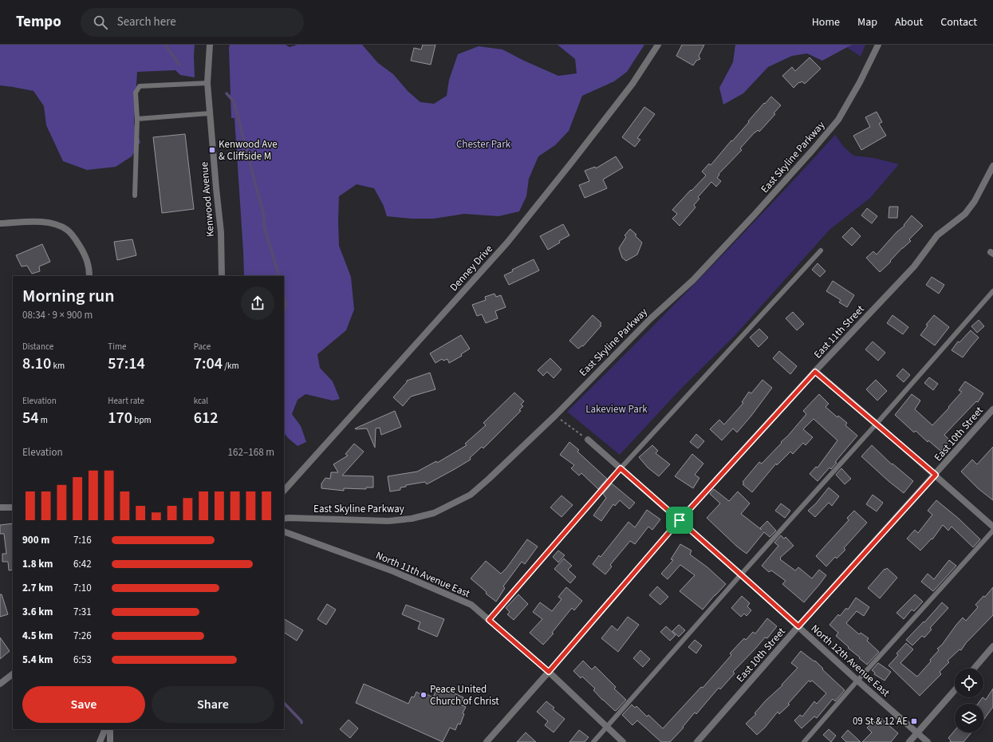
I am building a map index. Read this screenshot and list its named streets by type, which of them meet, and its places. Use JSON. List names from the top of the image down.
{
  "streets": {
    "street": [
      "East Skyline Parkway",
      "Kenwood Avenue",
      "Denney Drive",
      "East 11th Street",
      "East 10th Street",
      "North 11th Avenue East",
      "North 12th Avenue East"
    ]
  },
  "crossings": [
    ["East 11th Street", "North 11th Avenue East"],
    ["East 11th Street", "North 12th Avenue East"],
    ["East 10th Street", "North 12th Avenue East"]
  ],
  "parks": ["Chester Park", "Lakeview Park"],
  "places": {
    "transit": ["Kenwood Ave & Cliffside M", "09 St & 12 AE"],
    "other": ["Peace United Church of Christ"]
  },
  "page": {
    "header": "Tempo",
    "search": "Search here",
    "nav": [
      "Home",
      "Map",
      "About",
      "Contact"
    ],
    "heading": ["Morning run", "08:34 · 9 × 900 m"],
    "stats": [
      ["Distance", "8.10 km"],
      ["Time", "57:14"],
      ["Pace", "7:04 /km"],
      ["Elevation", "54 m"],
      ["Heart rate", "170 bpm"],
      ["kcal", "612"]
    ],
    "chart": ["Elevation", "162–168 m"],
    "list": [
      {
        "name": "900 m",
        "note": "7:16"
      },
      {
        "name": "1.8 km",
        "note": "6:42"
      },
      {
        "name": "2.7 km",
        "note": "7:10"
      },
      {
        "name": "3.6 km",
        "note": "7:31"
      },
      {
        "name": "4.5 km",
        "note": "7:26"
      },
      {
        "name": "5.4 km",
        "note": "6:53"
      }
    ],
    "buttons": ["Save", "Share"]
  }
}
